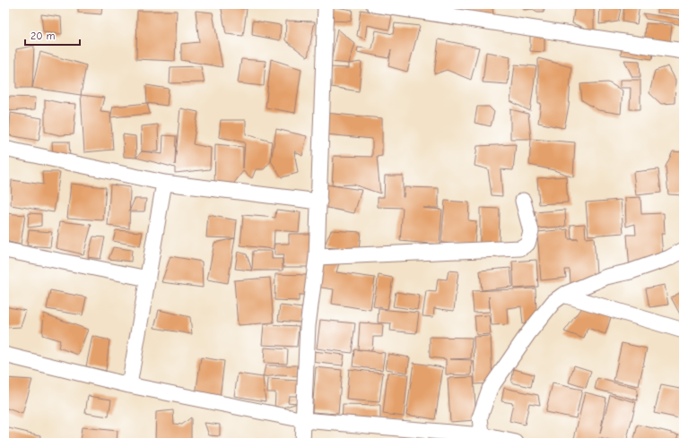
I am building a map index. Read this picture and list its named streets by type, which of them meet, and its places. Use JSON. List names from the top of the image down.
{
  "scale_bar": "20 m"
}
